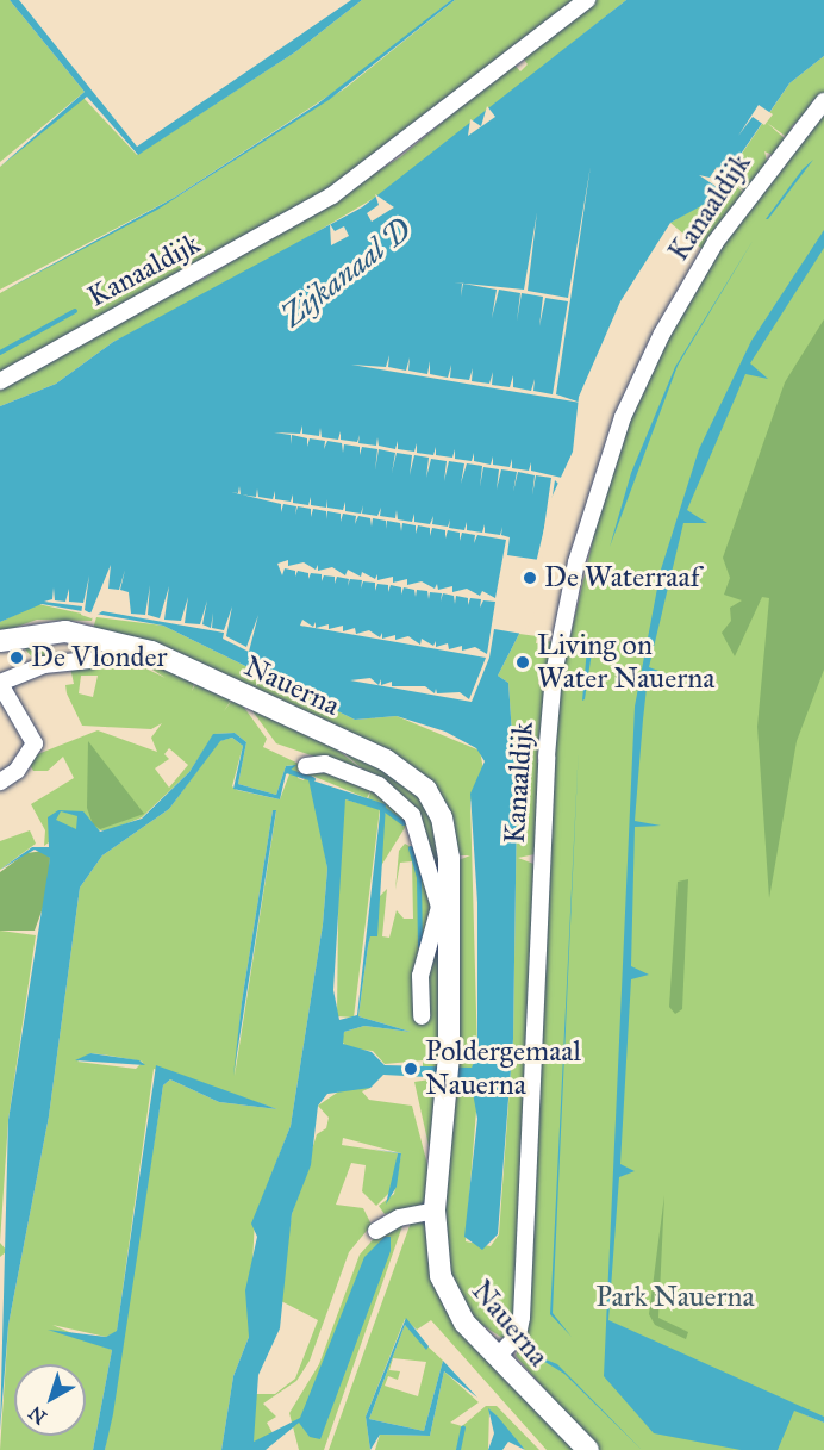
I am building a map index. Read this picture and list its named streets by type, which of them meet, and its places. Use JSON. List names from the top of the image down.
{
  "streets": {
    "street": ["Kanaaldijk", "Nauerna"]
  },
  "crossings": [
    ["Kanaaldijk", "Nauerna"]
  ],
  "water": ["Zijkanaal D"],
  "parks": ["Park Nauerna"],
  "places": [
    "De Waterraaf",
    "De Vlonder",
    "Living on Water Nauerna",
    "Poldergemaal Nauerna"
  ],
  "north": "bottom left"
}
